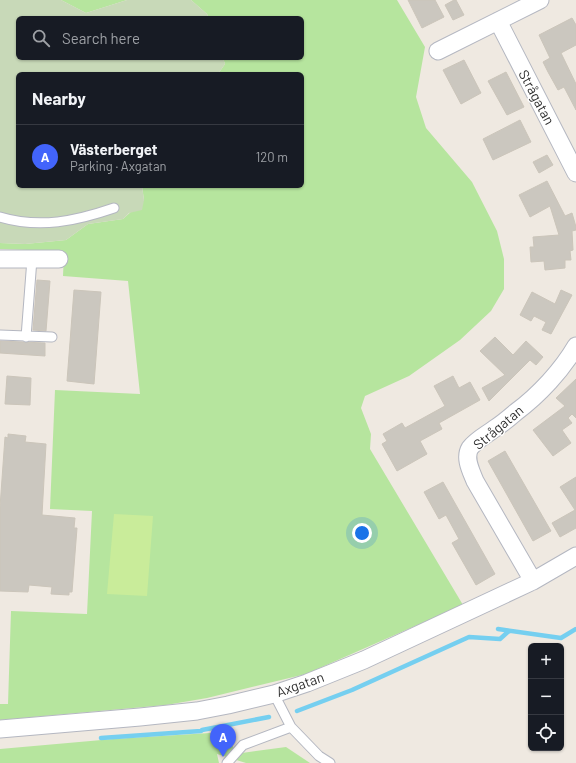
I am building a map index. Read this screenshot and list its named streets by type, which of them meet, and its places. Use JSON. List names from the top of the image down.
{
  "streets": {
    "street": ["Strågatan", "Axgatan"]
  },
  "crossings": [
    ["Strågatan", "Axgatan"]
  ],
  "page": {
    "search": "Search here",
    "heading": "Nearby",
    "list": [
      {
        "mark": "A",
        "name": "Västerberget",
        "note": "Parking · Axgatan",
        "value": "120 m"
      }
    ],
    "map_buttons": ["+", "−"],
    "pins": "A"
  }
}
